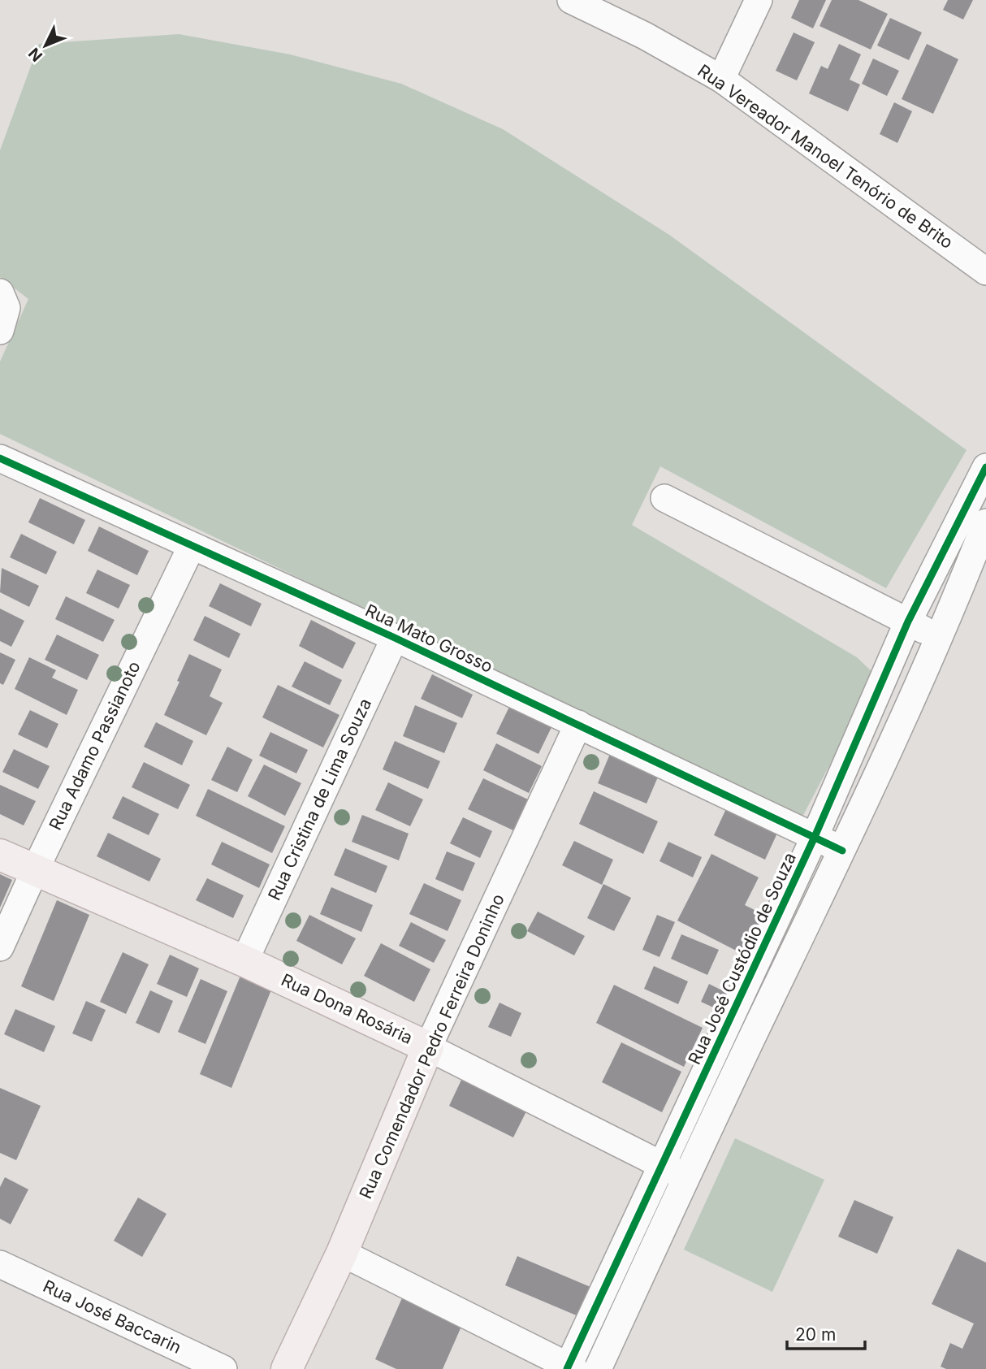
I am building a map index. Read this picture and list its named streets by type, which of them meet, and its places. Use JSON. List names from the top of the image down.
{
  "streets": {
    "main road": ["Rua Dona Rosária", "Rua Comendador Pedro Ferreira Doninho"],
    "street": [
      "Rua Vereador Manoel Tenório de Brito",
      "Rua Mato Grosso",
      "Rua Adamo Passianoto",
      "Rua Cristina de Lima Souza",
      "Rua José Custódio de Souza",
      "Rua José Baccarin"
    ]
  },
  "crossings": [
    ["Rua Mato Grosso", "Rua Adamo Passianoto"],
    ["Rua Mato Grosso", "Rua Cristina de Lima Souza"],
    ["Rua Mato Grosso", "Rua José Custódio de Souza"],
    ["Rua Mato Grosso", "Rua Comendador Pedro Ferreira Doninho"],
    ["Rua Adamo Passianoto", "Rua Dona Rosária"],
    ["Rua Cristina de Lima Souza", "Rua Dona Rosária"],
    ["Rua José Custódio de Souza", "Rua Dona Rosária"],
    ["Rua Dona Rosária", "Rua Comendador Pedro Ferreira Doninho"]
  ],
  "scale_bar": "20 m",
  "north": "bottom left"
}
